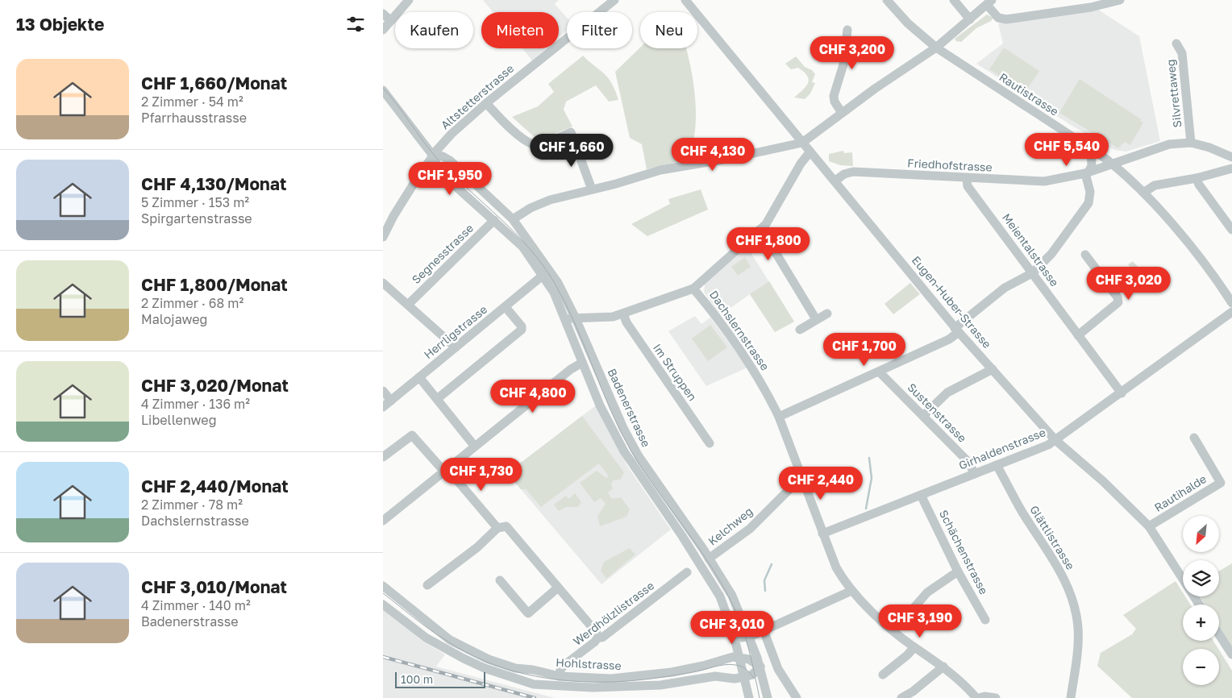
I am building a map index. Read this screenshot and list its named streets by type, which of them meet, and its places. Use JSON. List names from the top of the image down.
{
  "streets": {
    "street": [
      "Silvrettaweg",
      "Rautistrasse",
      "Altstetterstrasse",
      "Friedhofstrasse",
      "Meientalstrasse",
      "Segnesstrasse",
      "Eugen-Huber-Strasse",
      "Dachslernstrasse",
      "Herrligstrasse",
      "Im Struppen",
      "Badenerstrasse",
      "Sustenstrasse",
      "Girhaldenstrasse",
      "Rautihalde",
      "Kelchweg",
      "Glättlistrasse",
      "Schächenstrasse",
      "Werdhölzlistrasse",
      "Hohlstrasse"
    ]
  },
  "crossings": [
    ["Silvrettaweg", "Friedhofstrasse"],
    ["Rautistrasse", "Friedhofstrasse"],
    ["Altstetterstrasse", "Badenerstrasse"],
    ["Friedhofstrasse", "Meientalstrasse"],
    ["Friedhofstrasse", "Eugen-Huber-Strasse"],
    ["Meientalstrasse", "Girhaldenstrasse"],
    ["Segnesstrasse", "Badenerstrasse"],
    ["Eugen-Huber-Strasse", "Girhaldenstrasse"],
    ["Eugen-Huber-Strasse", "Rautihalde"],
    ["Dachslernstrasse", "Girhaldenstrasse"],
    ["Dachslernstrasse", "Kelchweg"],
    ["Herrligstrasse", "Badenerstrasse"],
    ["Badenerstrasse", "Kelchweg"],
    ["Badenerstrasse", "Hohlstrasse"],
    ["Sustenstrasse", "Girhaldenstrasse"],
    ["Girhaldenstrasse", "Glättlistrasse"],
    ["Girhaldenstrasse", "Schächenstrasse"],
    ["Werdhölzlistrasse", "Hohlstrasse"]
  ],
  "scale_bar": "100 m",
  "north": "bottom left",
  "page": {
    "heading": "13 Objekte",
    "chip": [
      "Kaufen",
      "Mieten",
      "Filter",
      "Neu"
    ],
    "price": [
      "CHF 3,200",
      "CHF 5,540",
      "CHF 1,660",
      "CHF 4,130",
      "CHF 1,950",
      "CHF 1,800",
      "CHF 3,020",
      "CHF 1,700",
      "CHF 4,800",
      "CHF 1,730",
      "CHF 2,440",
      "CHF 3,190",
      "CHF 3,010"
    ],
    "list": [
      {
        "name": "CHF 1,660/Monat",
        "note": "2 Zimmer · 54 m² · Pfarrhausstrasse"
      },
      {
        "name": "CHF 4,130/Monat",
        "note": "5 Zimmer · 153 m² · Spirgartenstrasse"
      },
      {
        "name": "CHF 1,800/Monat",
        "note": "2 Zimmer · 68 m² · Malojaweg"
      },
      {
        "name": "CHF 3,020/Monat",
        "note": "4 Zimmer · 136 m² · Libellenweg"
      },
      {
        "name": "CHF 2,440/Monat",
        "note": "2 Zimmer · 78 m² · Dachslernstrasse"
      },
      {
        "name": "CHF 3,010/Monat",
        "note": "4 Zimmer · 140 m² · Badenerstrasse"
      }
    ],
    "map_buttons": ["+", "−"],
    "scale": "100 m"
  }
}
